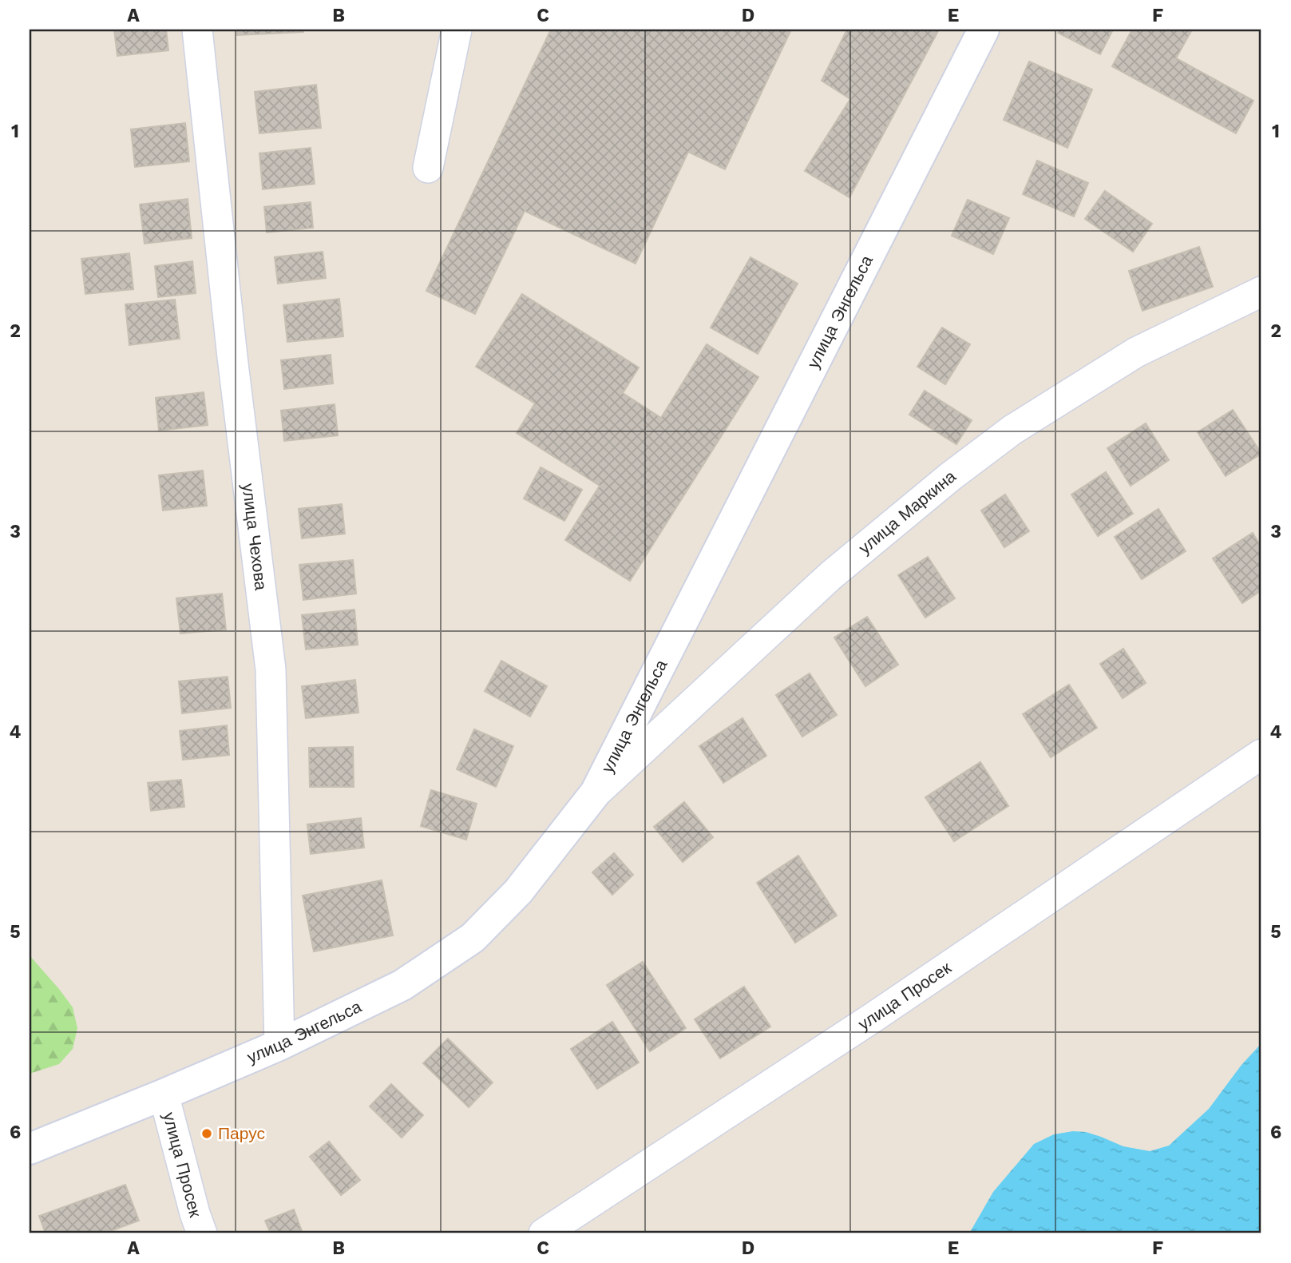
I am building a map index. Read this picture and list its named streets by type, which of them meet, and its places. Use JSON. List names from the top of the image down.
{
  "streets": {
    "main road": ["улица Энгельса"],
    "street": ["улица Маркина", "улица Чехова", "улица Просек"]
  },
  "crossings": [
    ["улица Энгельса", "улица Маркина"],
    ["улица Энгельса", "улица Чехова"],
    ["улица Энгельса", "улица Просек"]
  ],
  "places": ["Парус"],
  "grid": {
    "columns": [
      "A",
      "B",
      "C",
      "D",
      "E",
      "F"
    ],
    "rows": [
      "1",
      "2",
      "3",
      "4",
      "5",
      "6"
    ]
  }
}
